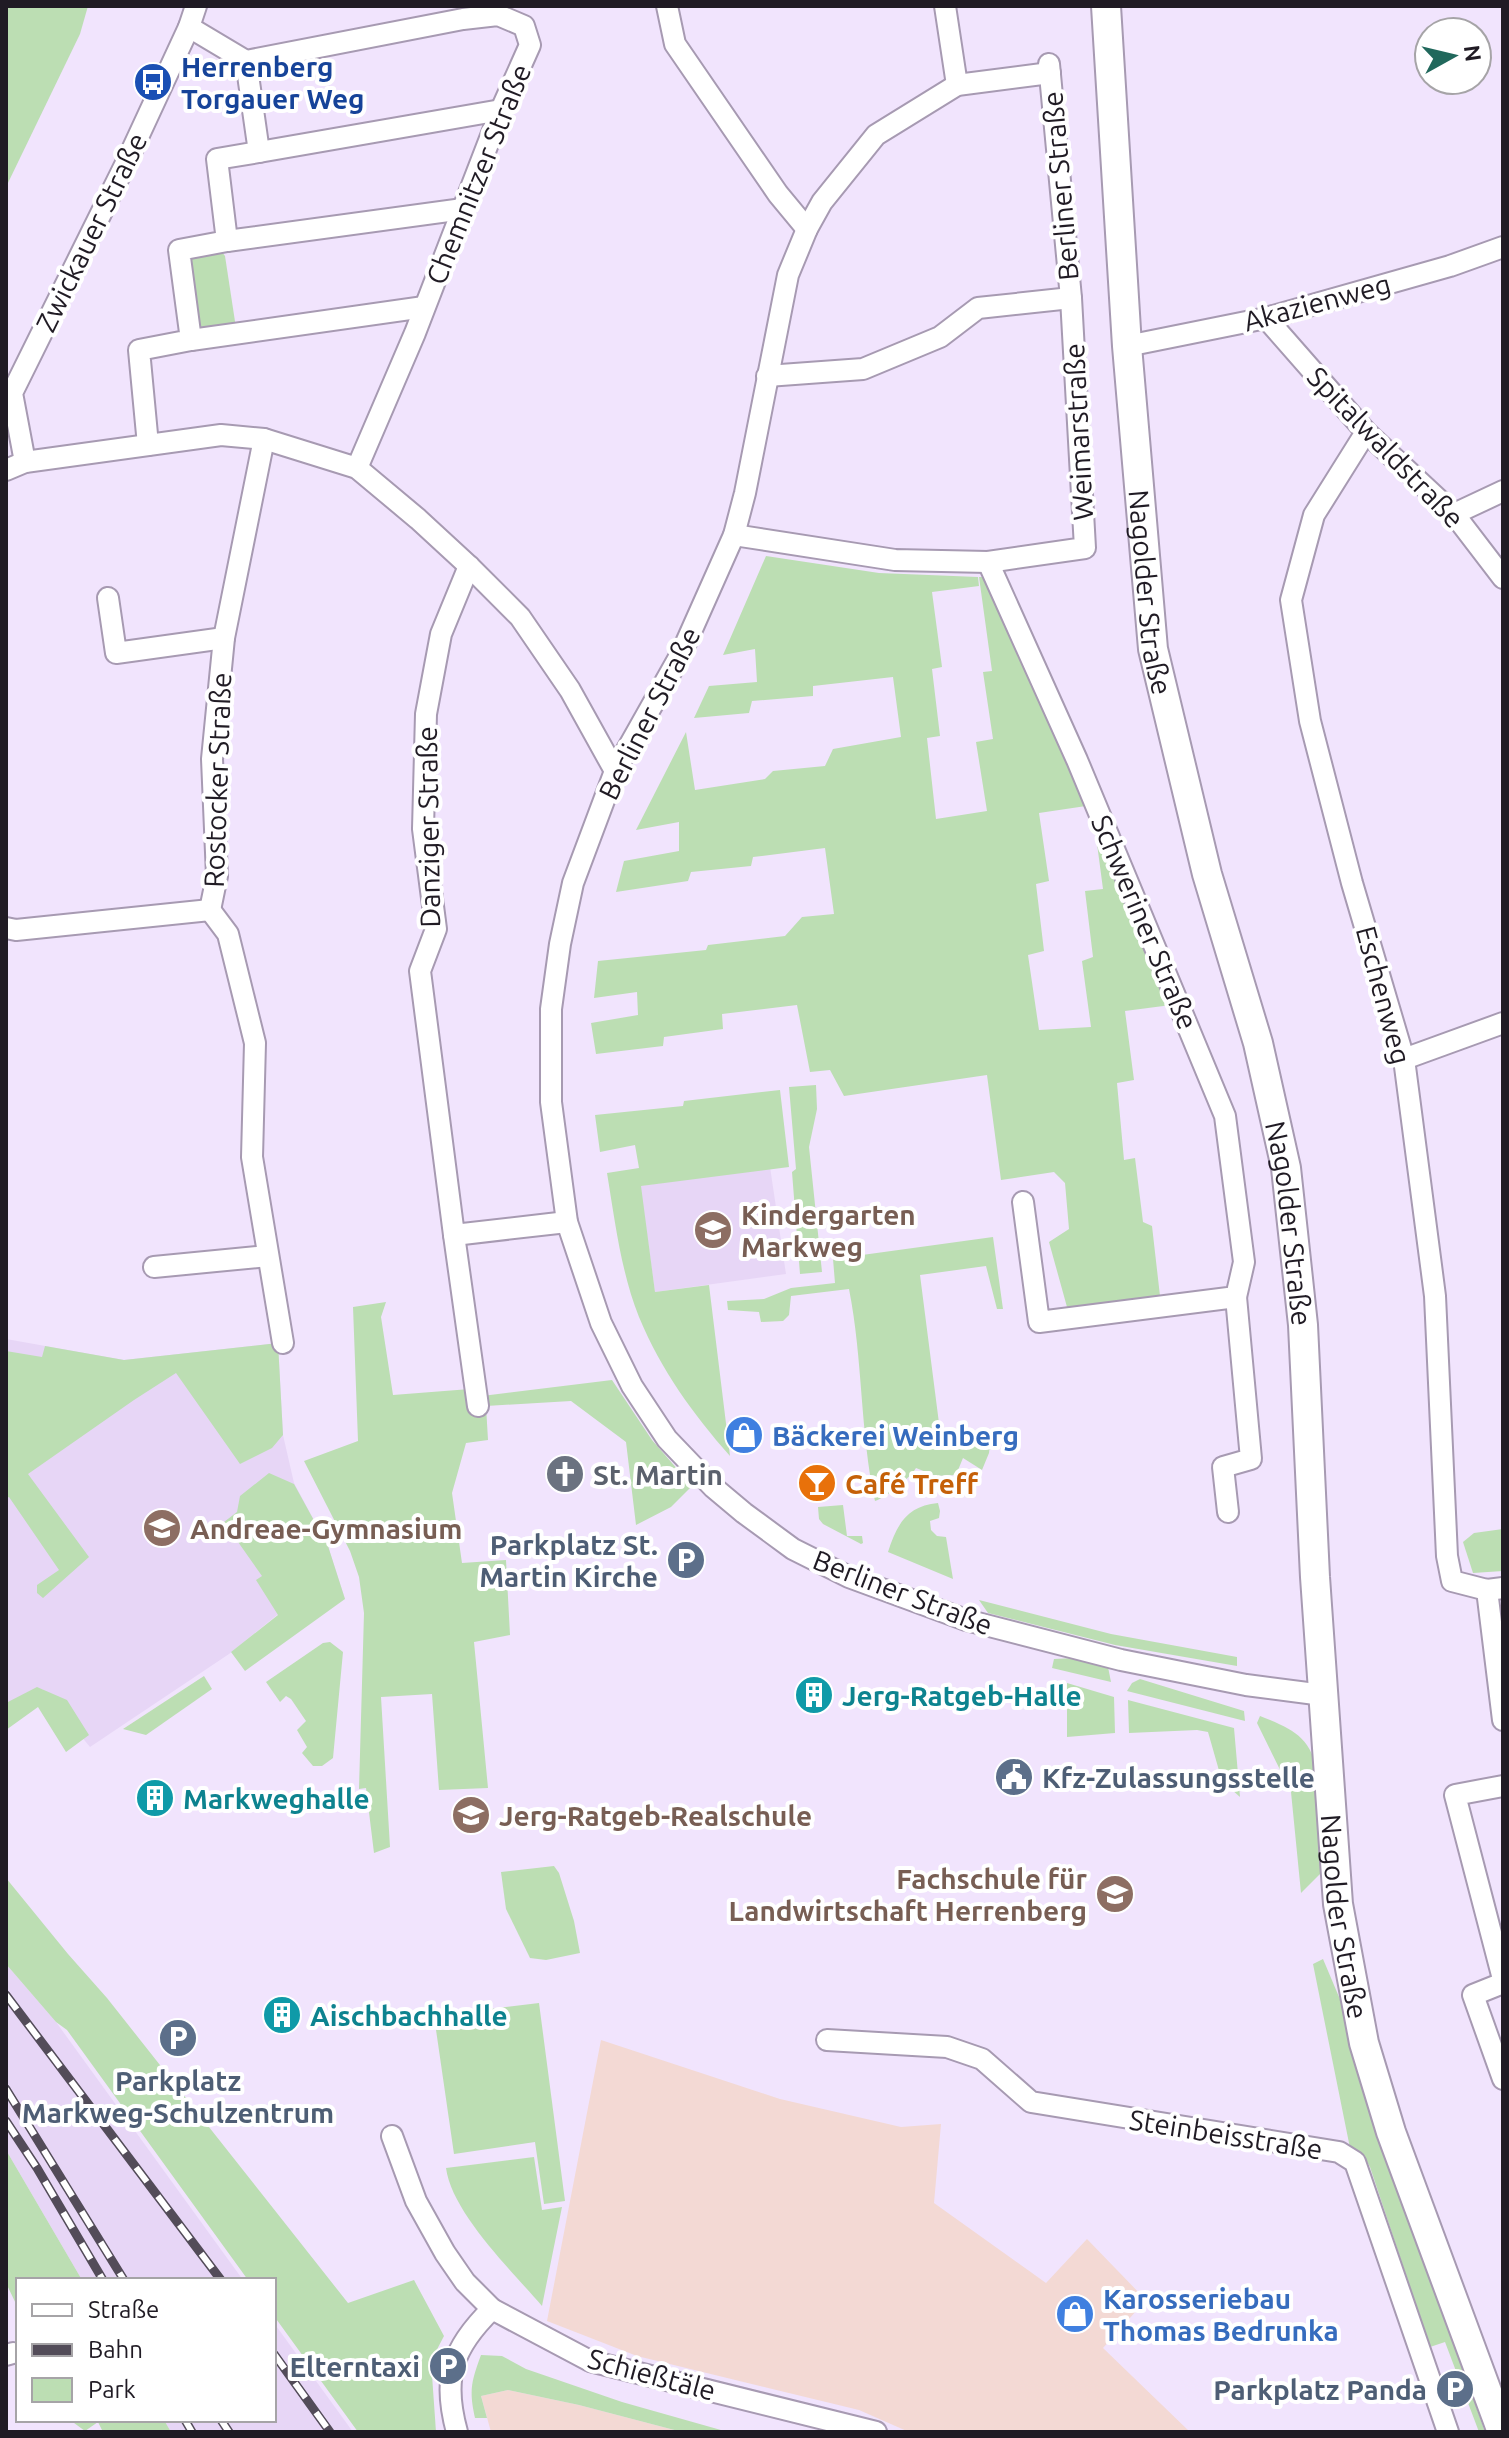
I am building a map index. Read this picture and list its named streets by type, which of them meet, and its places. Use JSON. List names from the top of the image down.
{
  "streets": {
    "main road": ["Nagolder Straße"],
    "street": [
      "Chemnitzer Straße",
      "Berliner Straße",
      "Zwickauer Straße",
      "Akazienweg",
      "Weimarstraße",
      "Spitalwaldstraße",
      "Rostocker Straße",
      "Danziger Straße",
      "Schweriner Straße",
      "Eschenweg",
      "Steinbeisstraße",
      "Schießtäle"
    ]
  },
  "crossings": [
    ["Berliner Straße", "Weimarstraße"],
    ["Berliner Straße", "Nagolder Straße"],
    ["Akazienweg", "Spitalwaldstraße"],
    ["Akazienweg", "Nagolder Straße"],
    ["Weimarstraße", "Schweriner Straße"],
    ["Spitalwaldstraße", "Eschenweg"]
  ],
  "places": {
    "bus stop": ["Herrenberg Torgauer Weg"],
    "school or university": [
      "Kindergarten Markweg",
      "Andreae-Gymnasium",
      "Jerg-Ratgeb-Realschule",
      "Fachschule für Landwirtschaft Herrenberg"
    ],
    "shop": ["Bäckerei Weinberg", "Karosseriebau Thomas Bedrunka"],
    "church": ["St. Martin"],
    "bar": ["Café Treff"],
    "parking": [
      "Parkplatz St. Martin Kirche",
      "Parkplatz Markweg-Schulzentrum",
      "Elterntaxi",
      "Parkplatz Panda"
    ],
    "building": ["Jerg-Ratgeb-Halle", "Markweghalle", "Aischbachhalle"],
    "public building": ["Kfz-Zulassungsstelle"]
  },
  "legend": ["Straße", "Bahn", "Park"],
  "north": "right"
}
